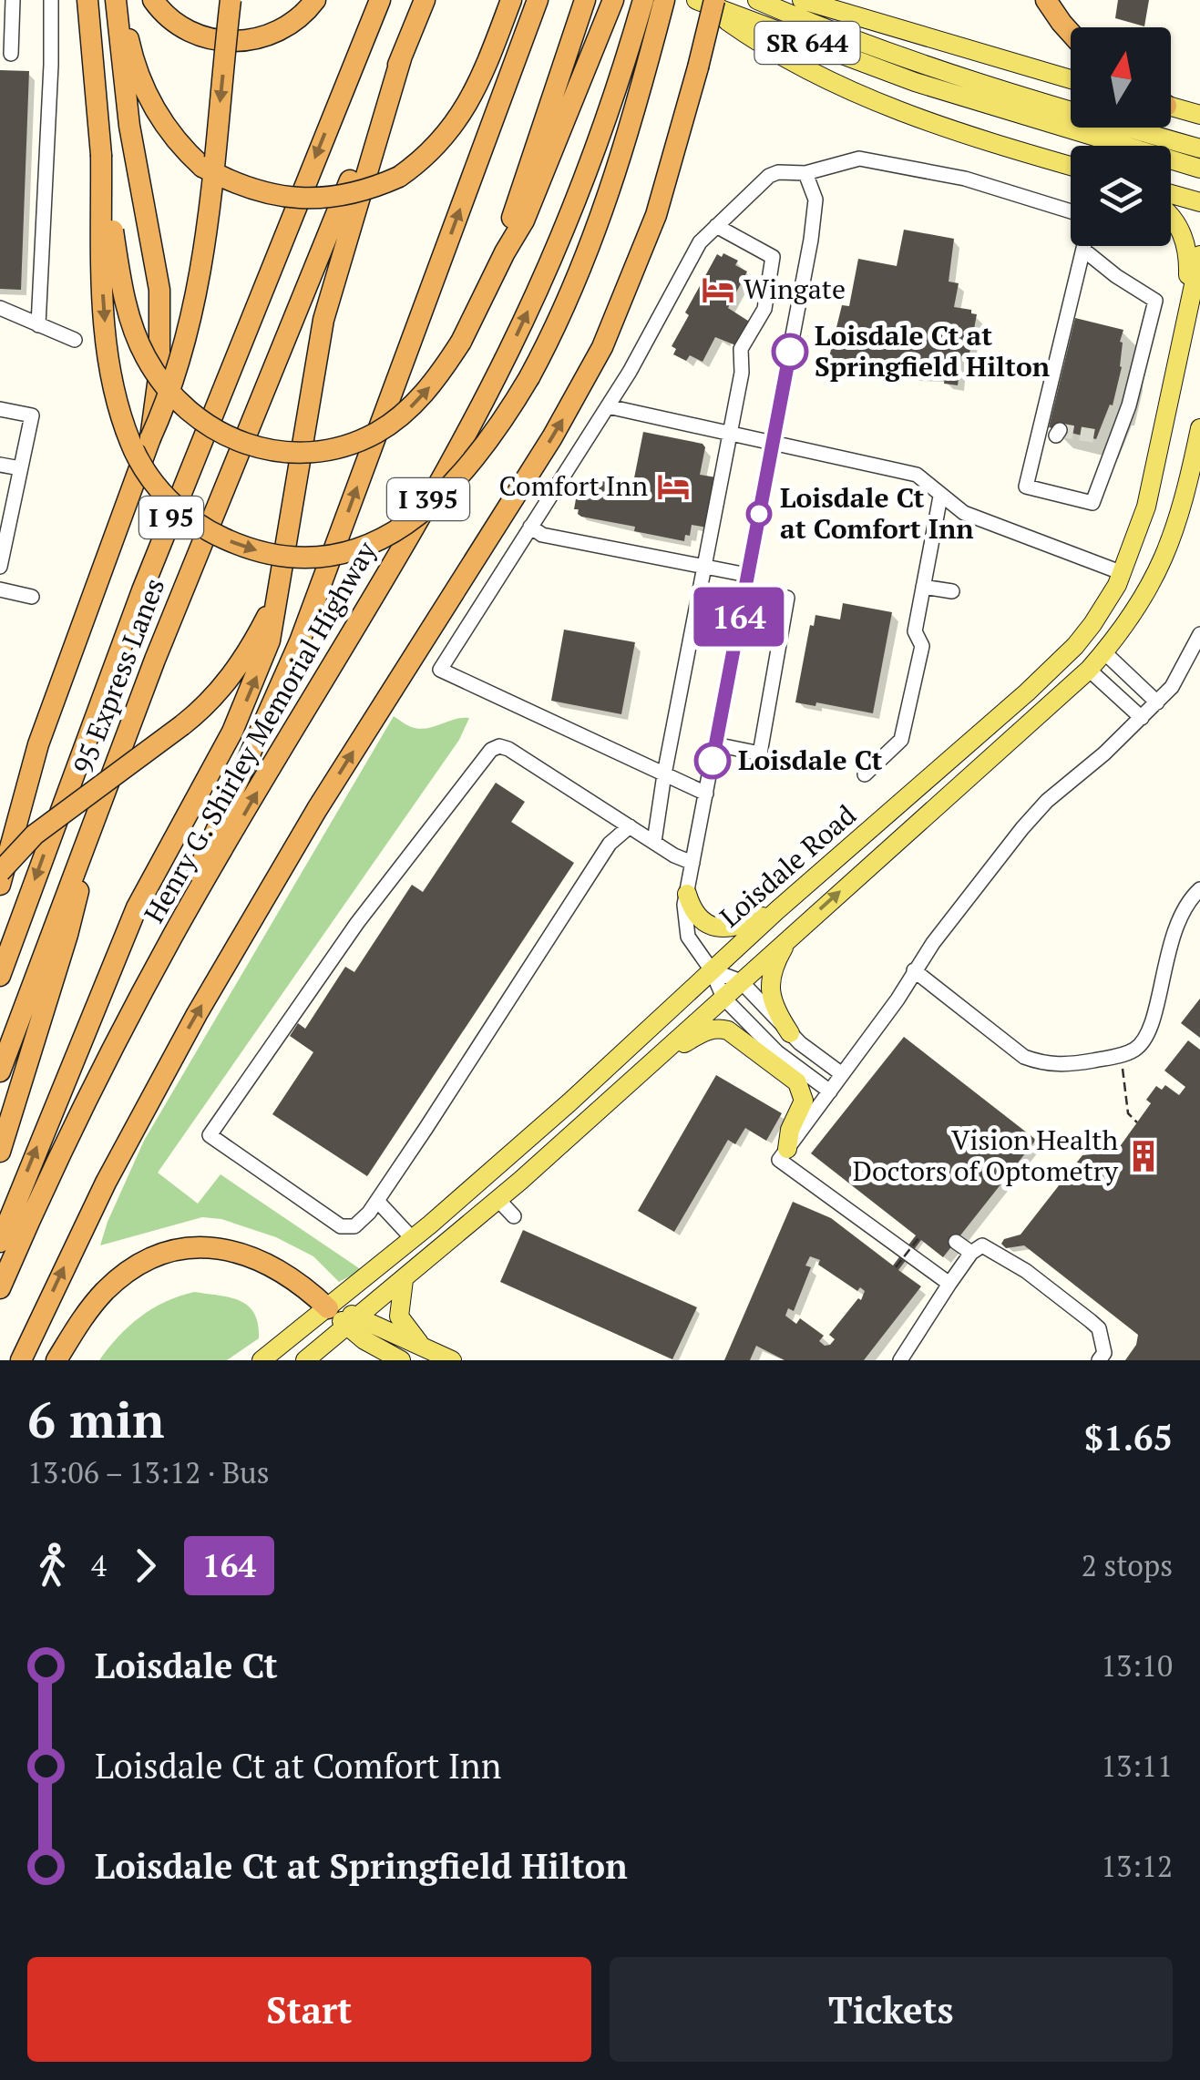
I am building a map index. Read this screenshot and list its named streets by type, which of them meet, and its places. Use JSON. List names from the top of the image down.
{
  "streets": {
    "highway": [
      "I 395",
      "I 95",
      "95 Express Lanes",
      "Henry G. Shirley Memorial Highway"
    ],
    "main road": ["SR 644", "Loisdale Road"]
  },
  "places": {
    "hotel": ["Wingate", "Comfort Inn"],
    "other": ["Loisdale Ct at Springfield Hilton", "Loisdale Ct at Comfort Inn", "Loisdale Ct"],
    "building": ["Vision Health Doctors of Optometry"]
  },
  "lines": ["bus line 164"],
  "north": "top",
  "page": {
    "on_map": "164",
    "heading": ["6 min", "13:06 – 13:12 · Bus", "$1.65"],
    "legs": ["4", "164", "2 stops"],
    "list": [
      {
        "name": "Loisdale Ct",
        "value": "13:10"
      },
      {
        "name": "Loisdale Ct at Comfort Inn",
        "value": "13:11"
      },
      {
        "name": "Loisdale Ct at Springfield Hilton",
        "value": "13:12"
      }
    ],
    "buttons": ["Start", "Tickets"]
  }
}
